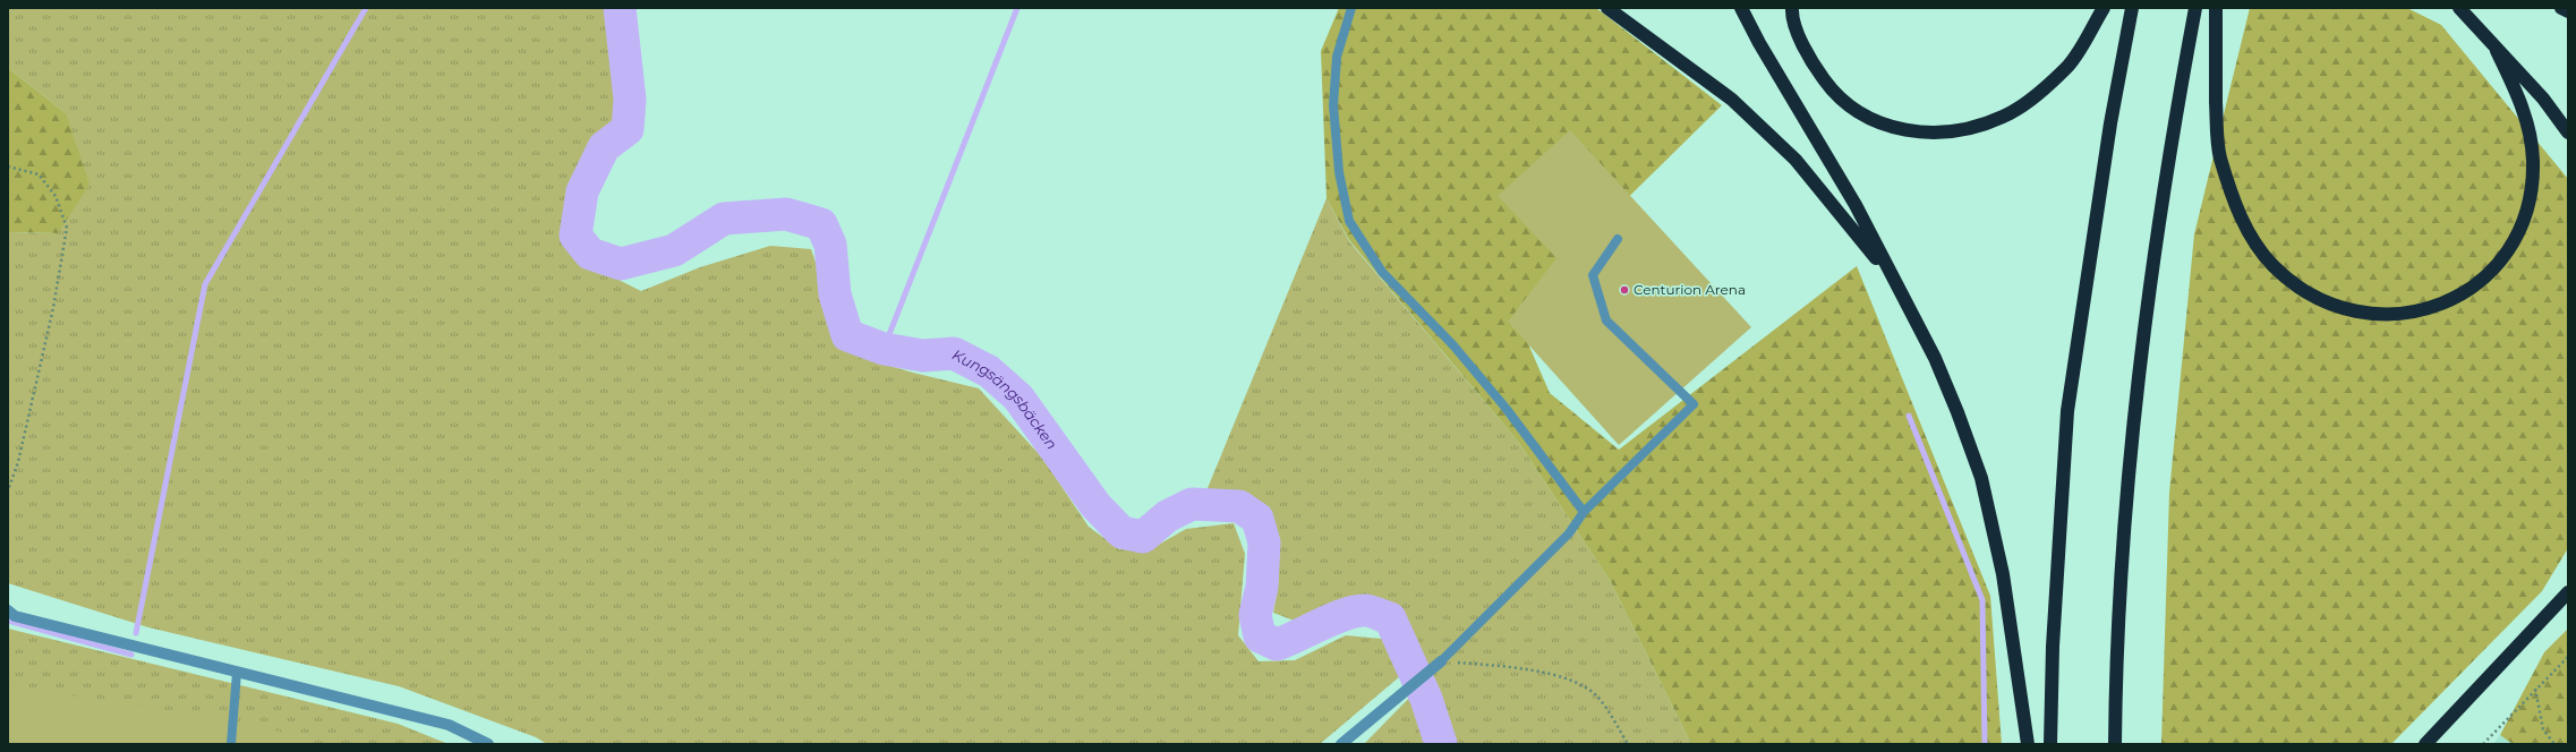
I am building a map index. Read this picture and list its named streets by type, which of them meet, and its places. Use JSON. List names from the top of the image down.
{
  "water": ["Kungsängsbäcken"],
  "places": ["Centurion Arena"]
}
